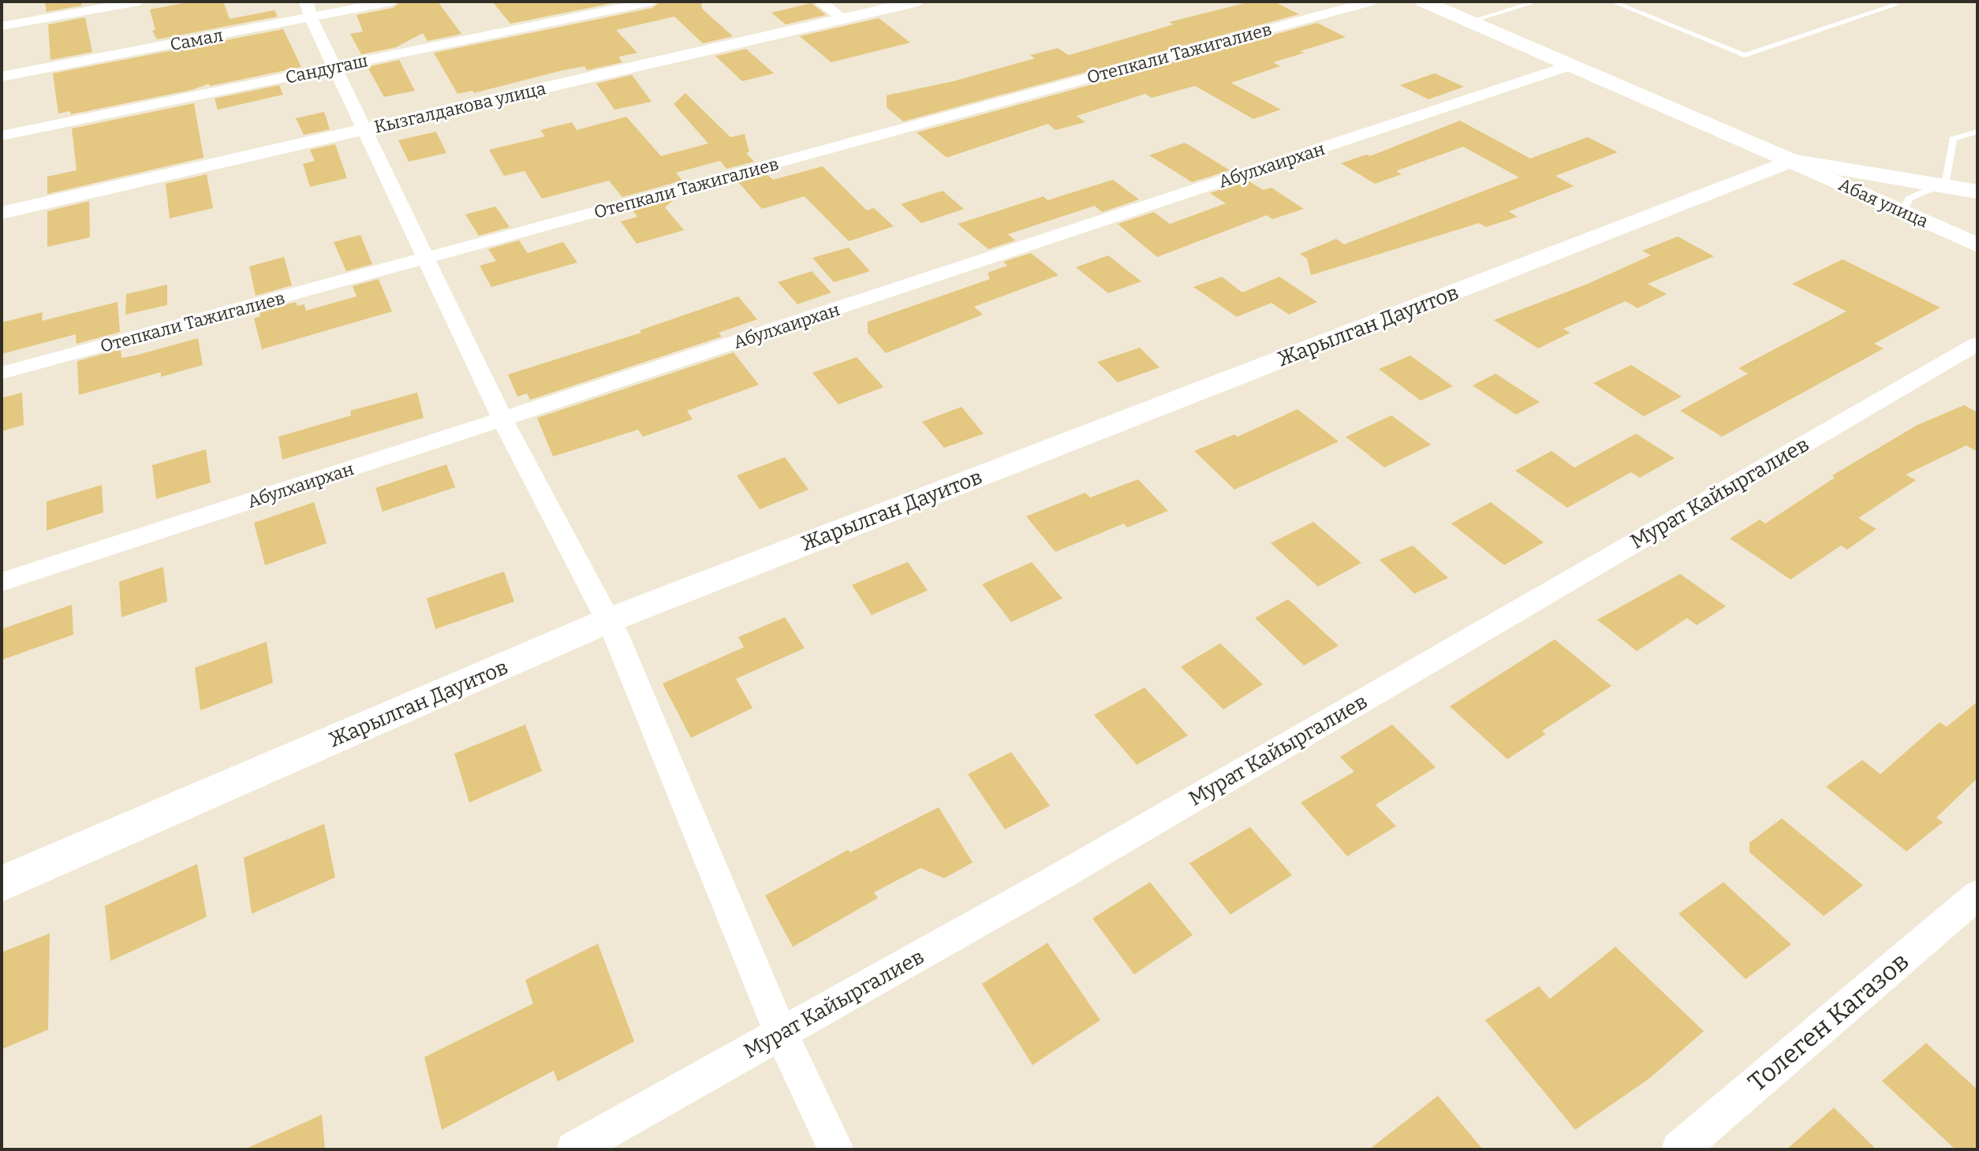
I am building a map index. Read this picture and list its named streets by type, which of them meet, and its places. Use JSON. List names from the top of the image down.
{
  "streets": {
    "street": [
      "Самал",
      "Отепкали Тажигалиев",
      "Сандугаш",
      "Кызгалдакова улица",
      "Абулхаирхан",
      "Абая улица",
      "Жарылган Дауитов",
      "Мурат Кайыргалиев",
      "Толеген Кагазов"
    ]
  },
  "crossings": [
    ["Абая улица", "Жарылган Дауитов"]
  ]
}
